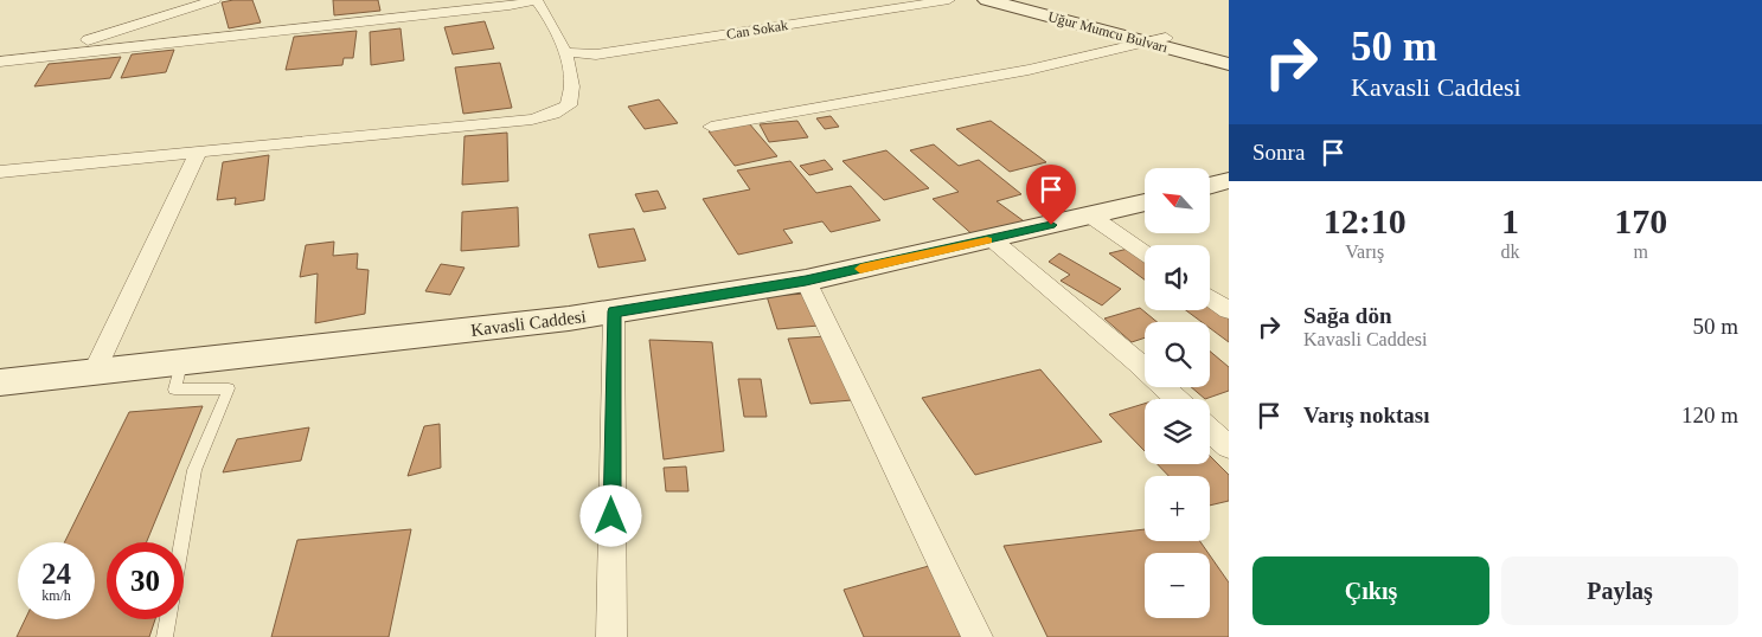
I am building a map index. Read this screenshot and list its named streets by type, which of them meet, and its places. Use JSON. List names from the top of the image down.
{
  "streets": {
    "street": ["Can Sokak", "Uğur Mumcu Bulvarı", "Kavasli Caddesi"]
  },
  "north": "top left",
  "page": {
    "turn": ["50 m", "Kavasli Caddesi"],
    "then": "Sonra",
    "map_buttons": ["+", "−"],
    "eta": [
      "12:10",
      "Varış",
      "1",
      "dk",
      "170",
      "m"
    ],
    "list": [
      {
        "name": "Sağa dön",
        "note": "Kavasli Caddesi",
        "value": "50 m"
      },
      {
        "name": "Varış noktası",
        "value": "120 m"
      }
    ],
    "speed": "24 km/h",
    "limit": "30",
    "buttons": ["Çıkış", "Paylaş"]
  }
}
